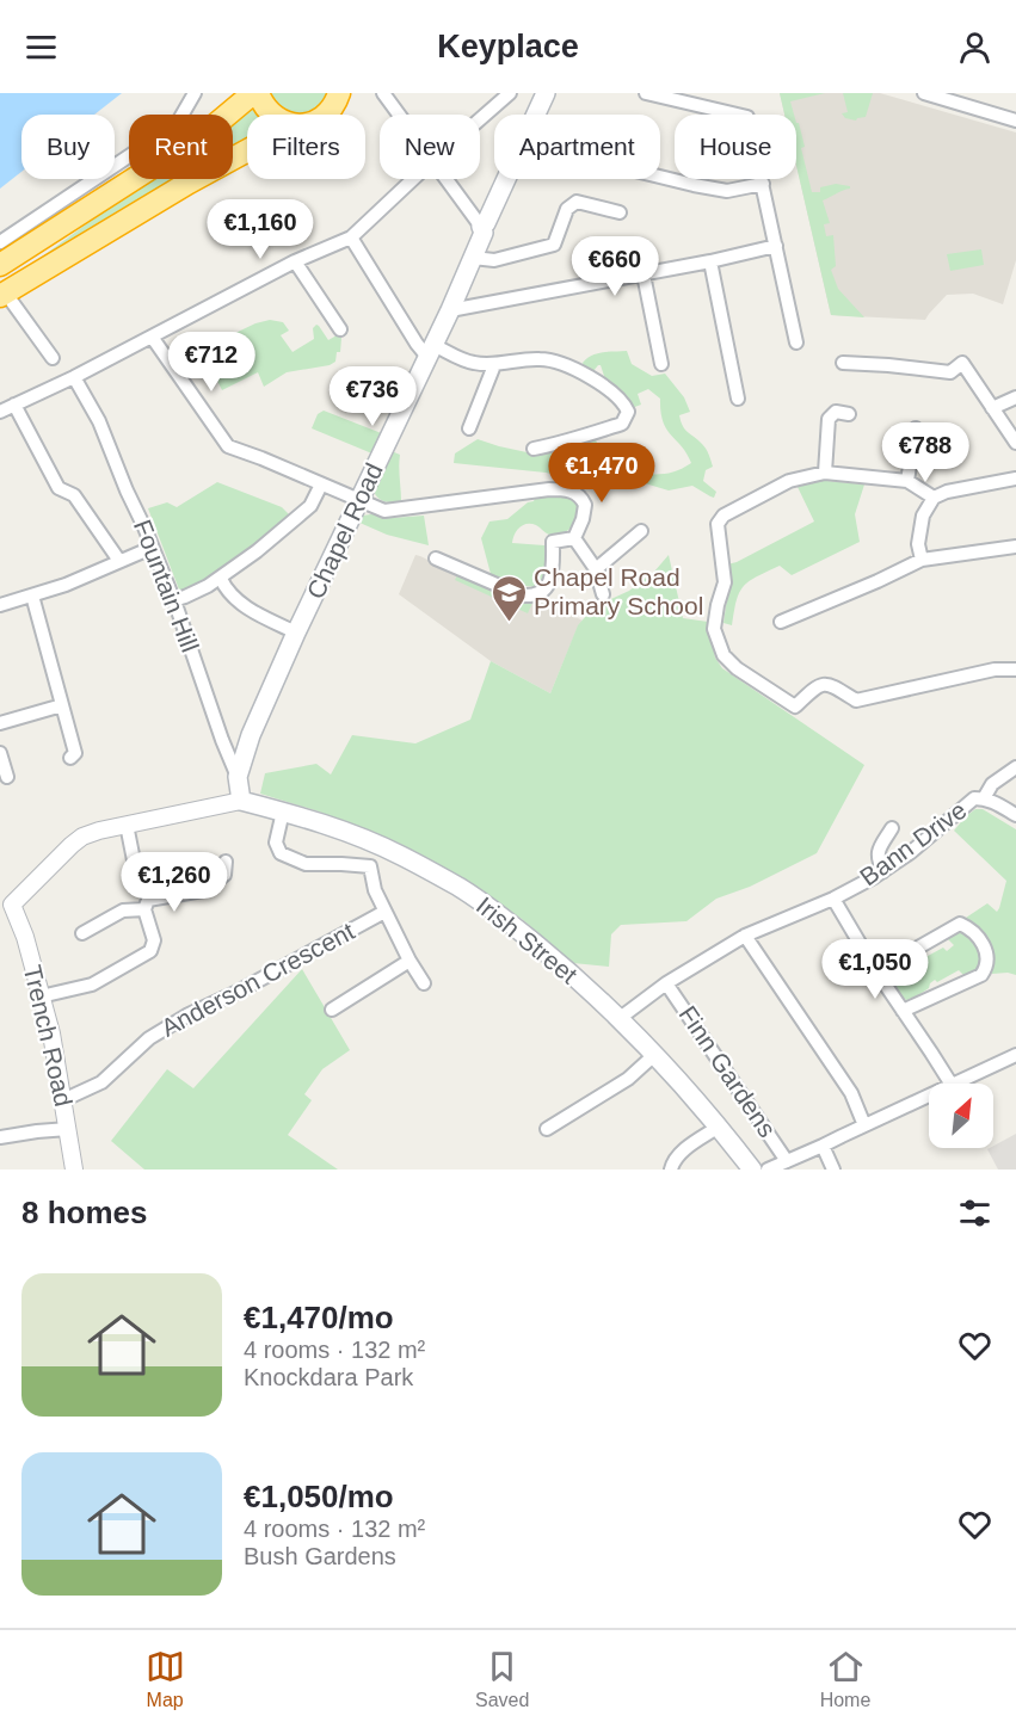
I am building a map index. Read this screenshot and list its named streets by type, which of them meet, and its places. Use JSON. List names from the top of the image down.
{
  "streets": {
    "main road": ["Chapel Road", "Fountain Hill", "Irish Street"],
    "street": [
      "Bann Drive",
      "Anderson Crescent",
      "Trench Road",
      "Finn Gardens"
    ]
  },
  "crossings": [
    ["Chapel Road", "Fountain Hill"],
    ["Fountain Hill", "Irish Street"],
    ["Bann Drive", "Irish Street"],
    ["Bann Drive", "Finn Gardens"],
    ["Anderson Crescent", "Trench Road"]
  ],
  "places": {
    "school or university": ["Chapel Road Primary School"]
  },
  "north": "top right",
  "page": {
    "header": "Keyplace",
    "chip": [
      "Buy",
      "Rent",
      "Filters",
      "New",
      "Apartment",
      "House"
    ],
    "price": [
      "€1,160",
      "€660",
      "€712",
      "€736",
      "€788",
      "€1,470",
      "€1,260",
      "€1,050"
    ],
    "heading": "8 homes",
    "list": [
      {
        "name": "€1,470/mo",
        "note": "4 rooms · 132 m² · Knockdara Park"
      },
      {
        "name": "€1,050/mo",
        "note": "4 rooms · 132 m² · Bush Gardens"
      }
    ],
    "tabs": ["Map", "Saved", "Home"]
  }
}
